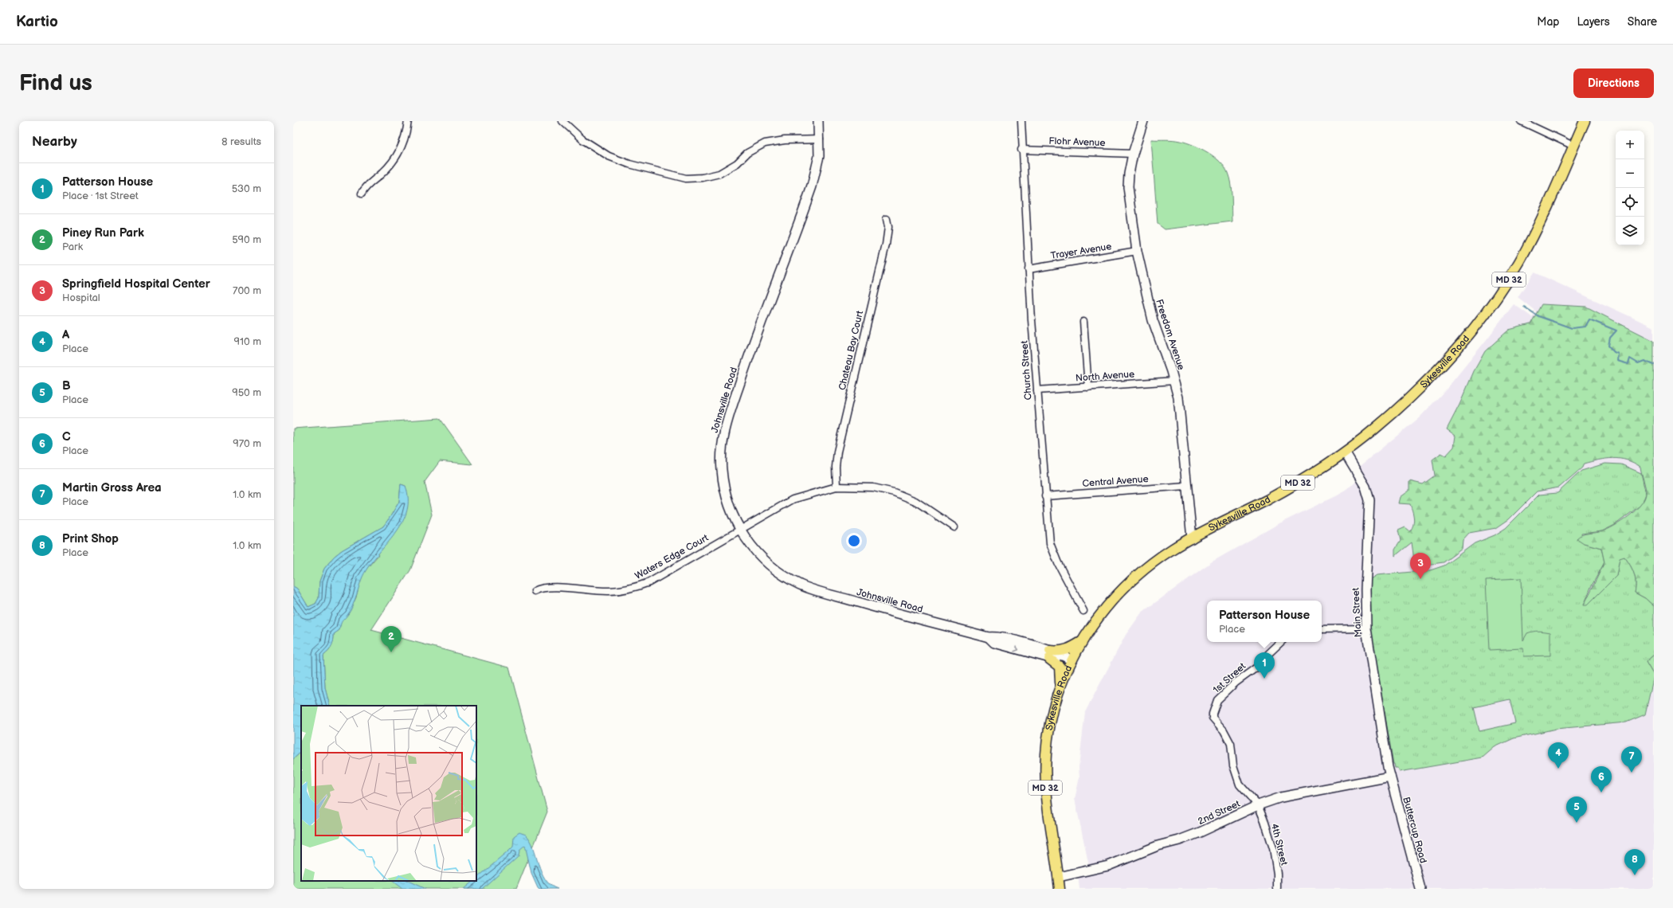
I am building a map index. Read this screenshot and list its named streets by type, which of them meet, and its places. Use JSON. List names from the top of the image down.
{
  "streets": {
    "main road": ["MD 32", "Sykesville Road"],
    "street": [
      "Flohr Avenue",
      "Trayer Avenue",
      "Freedom Avenue",
      "Chateau Bay Court",
      "Church Street",
      "North Avenue",
      "Johnsville Road",
      "Central Avenue",
      "Waters Edge Court",
      "Main Street",
      "1st Street",
      "2nd Street",
      "Buttercup Road",
      "4th Street"
    ]
  },
  "crossings": [
    ["Flohr Avenue", "Freedom Avenue"],
    ["Flohr Avenue", "Church Street"],
    ["Trayer Avenue", "Freedom Avenue"],
    ["Trayer Avenue", "Church Street"],
    ["Freedom Avenue", "Sykesville Road"],
    ["Freedom Avenue", "North Avenue"],
    ["Freedom Avenue", "Central Avenue"],
    ["Chateau Bay Court", "Waters Edge Court"],
    ["Sykesville Road", "Johnsville Road"],
    ["Sykesville Road", "Main Street"],
    ["Sykesville Road", "2nd Street"],
    ["Church Street", "North Avenue"],
    ["Church Street", "Central Avenue"],
    ["Johnsville Road", "Waters Edge Court"],
    ["Main Street", "2nd Street"],
    ["Main Street", "Buttercup Road"],
    ["1st Street", "2nd Street"],
    ["1st Street", "4th Street"],
    ["2nd Street", "Buttercup Road"],
    ["2nd Street", "4th Street"]
  ],
  "page": {
    "header": "Kartio",
    "nav": ["Map", "Layers", "Share"],
    "buttons": "Directions",
    "title": "Find us",
    "heading": ["Nearby", "8 results"],
    "map_buttons": ["+", "−"],
    "list": [
      {
        "mark": "1",
        "name": "Patterson House",
        "note": "Place · 1st Street",
        "value": "530 m"
      },
      {
        "mark": "2",
        "name": "Piney Run Park",
        "note": "Park",
        "value": "590 m"
      },
      {
        "mark": "3",
        "name": "Springfield Hospital Center",
        "note": "Hospital",
        "value": "700 m"
      },
      {
        "mark": "4",
        "name": "A",
        "note": "Place",
        "value": "910 m"
      },
      {
        "mark": "5",
        "name": "B",
        "note": "Place",
        "value": "950 m"
      },
      {
        "mark": "6",
        "name": "C",
        "note": "Place",
        "value": "970 m"
      },
      {
        "mark": "7",
        "name": "Martin Gross Area",
        "note": "Place",
        "value": "1.0 km"
      },
      {
        "mark": "8",
        "name": "Print Shop",
        "note": "Place",
        "value": "1.0 km"
      }
    ],
    "pins": [
      "3",
      "2",
      "1",
      "4",
      "7",
      "6",
      "5",
      "8"
    ],
    "popup": ["Patterson House", "Place"]
  }
}
